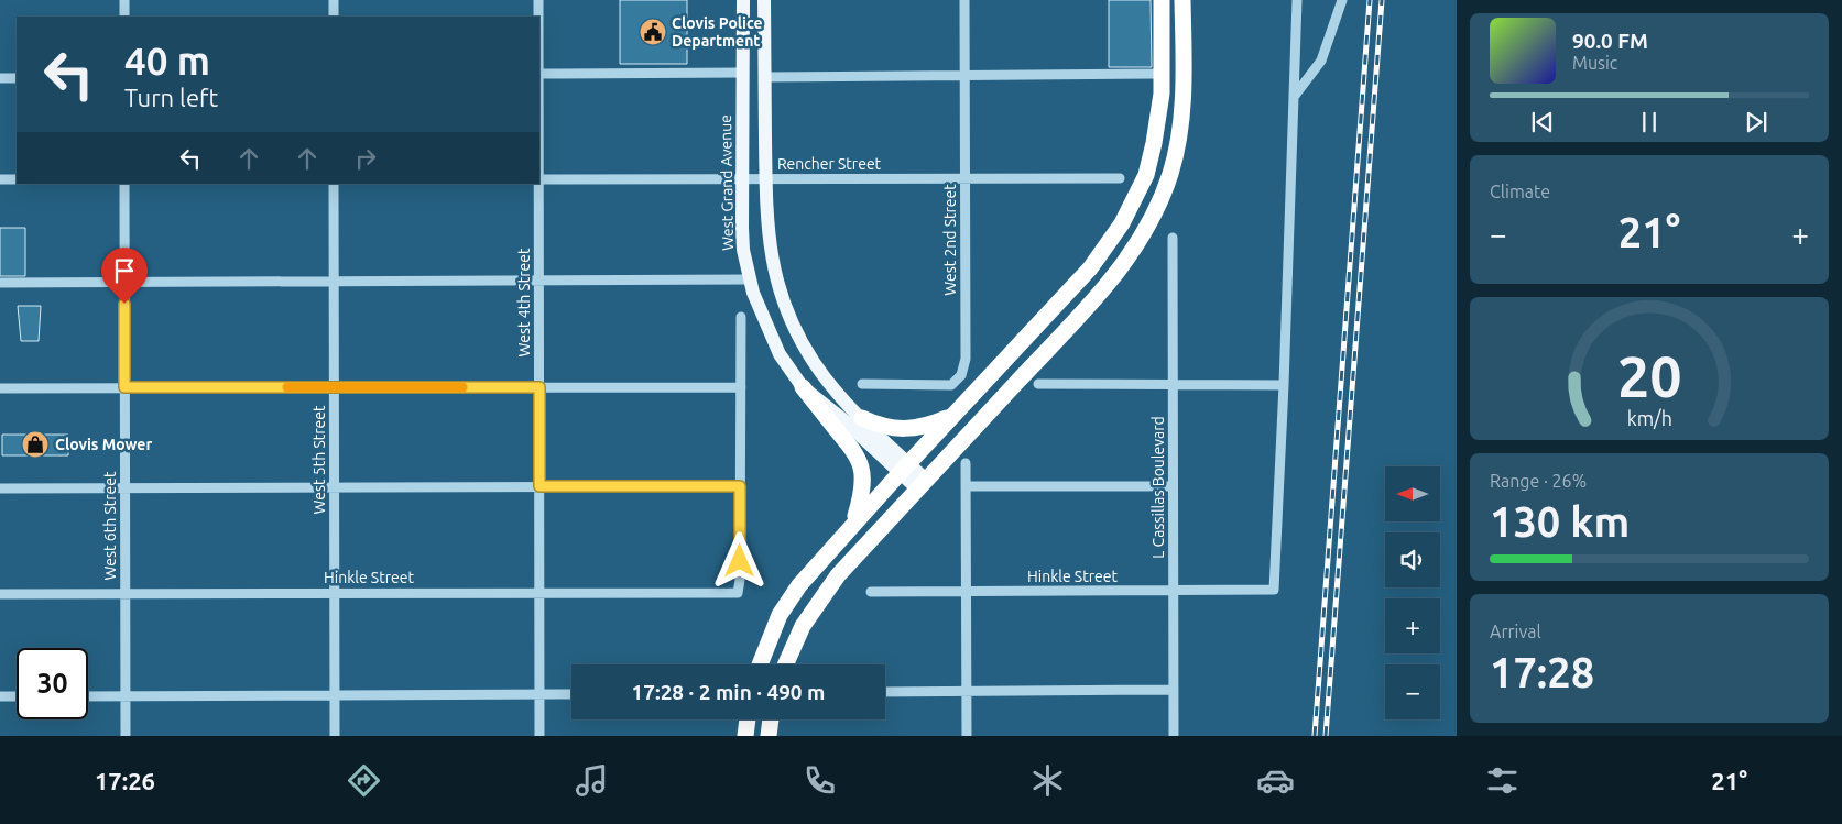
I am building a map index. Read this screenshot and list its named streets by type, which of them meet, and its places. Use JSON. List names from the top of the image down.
{
  "streets": {
    "main road": ["West Grand Avenue"],
    "street": [
      "Rencher Street",
      "West 2nd Street",
      "West 4th Street",
      "West 5th Street",
      "L Cassillas Boulevard",
      "West 6th Street",
      "Hinkle Street"
    ]
  },
  "crossings": [
    ["Rencher Street", "West Grand Avenue"],
    ["Rencher Street", "West 2nd Street"],
    ["West 4th Street", "Hinkle Street"],
    ["West 5th Street", "Hinkle Street"],
    ["L Cassillas Boulevard", "Hinkle Street"],
    ["West 6th Street", "Hinkle Street"]
  ],
  "places": {
    "public building": ["Clovis Police Department"],
    "shop": ["Clovis Mower"]
  },
  "north": "left",
  "page": {
    "turn": ["40 m", "Turn left"],
    "song": ["90.0 FM", "Music"],
    "tile": [
      "Climate",
      ["Range · 26%", "130 km"],
      ["Arrival", "17:28"]
    ],
    "heat": ["−", "21°", "+"],
    "map_buttons": ["+", "−"],
    "limit": "30",
    "trip": "17:28 · 2 min · 490 m",
    "tabs": ["17:26", "21°"],
    "gauge": ["20", "km/h"]
  }
}
